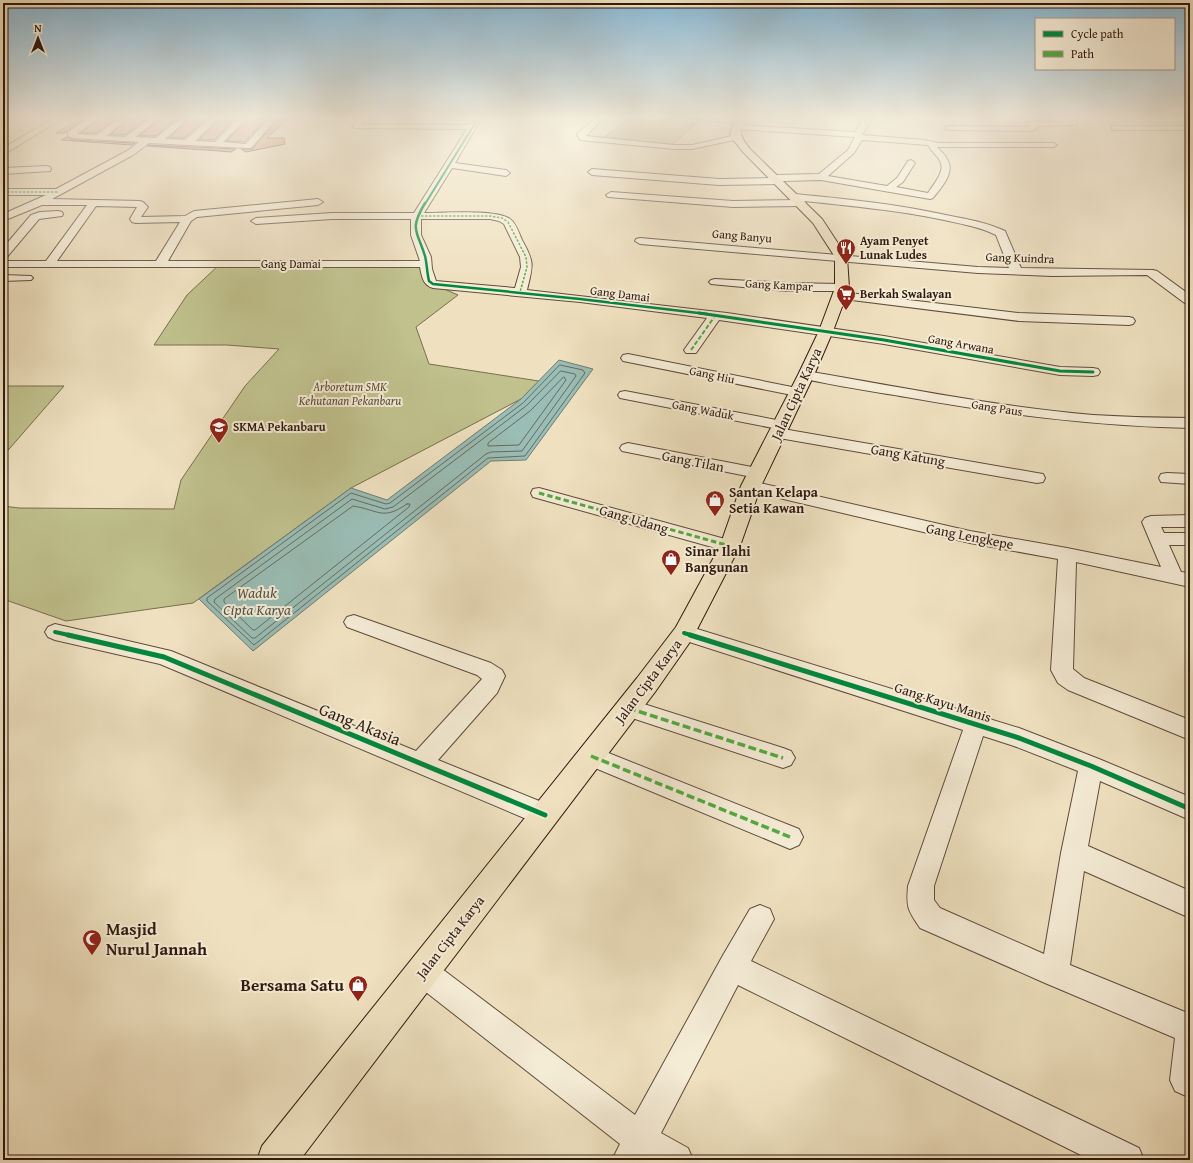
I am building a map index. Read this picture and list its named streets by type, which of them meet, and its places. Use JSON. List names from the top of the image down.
{
  "streets": {
    "main road": ["Jalan Cipta Karya"],
    "street": [
      "Gang Banyu",
      "Gang Kuindra",
      "Gang Damai",
      "Gang Kampar",
      "Gang Arwana",
      "Gang Hiu",
      "Gang Paus",
      "Gang Waduk",
      "Gang Katung",
      "Gang Tilan",
      "Gang Udang",
      "Gang Lengkepe",
      "Gang Kayu Manis",
      "Gang Akasia"
    ]
  },
  "crossings": [
    ["Gang Banyu", "Gang Kuindra"],
    ["Gang Banyu", "Jalan Cipta Karya"],
    ["Gang Kuindra", "Jalan Cipta Karya"],
    ["Gang Damai", "Gang Arwana"],
    ["Gang Damai", "Jalan Cipta Karya"],
    ["Gang Kampar", "Jalan Cipta Karya"],
    ["Gang Arwana", "Jalan Cipta Karya"],
    ["Gang Hiu", "Jalan Cipta Karya"],
    ["Gang Hiu", "Gang Paus"],
    ["Jalan Cipta Karya", "Gang Paus"],
    ["Jalan Cipta Karya", "Gang Waduk"],
    ["Jalan Cipta Karya", "Gang Katung"],
    ["Jalan Cipta Karya", "Gang Tilan"],
    ["Jalan Cipta Karya", "Gang Udang"],
    ["Jalan Cipta Karya", "Gang Lengkepe"],
    ["Jalan Cipta Karya", "Gang Kayu Manis"],
    ["Jalan Cipta Karya", "Gang Akasia"],
    ["Gang Waduk", "Gang Katung"],
    ["Gang Tilan", "Gang Lengkepe"]
  ],
  "water": ["Waduk Cipta Karya"],
  "parks": ["Arboretum SMK Kehutanan Pekanbaru"],
  "places": {
    "restaurant": ["Ayam Penyet Lunak Ludes"],
    "supermarket": ["Berkah Swalayan"],
    "school or university": ["SKMA Pekanbaru"],
    "shop": ["Santan Kelapa Setia Kawan", "Sinar Ilahi Bangunan", "Bersama Satu"],
    "mosque": ["Masjid Nurul Jannah"]
  },
  "legend": ["Cycle path", "Path"],
  "north": "top"
}
